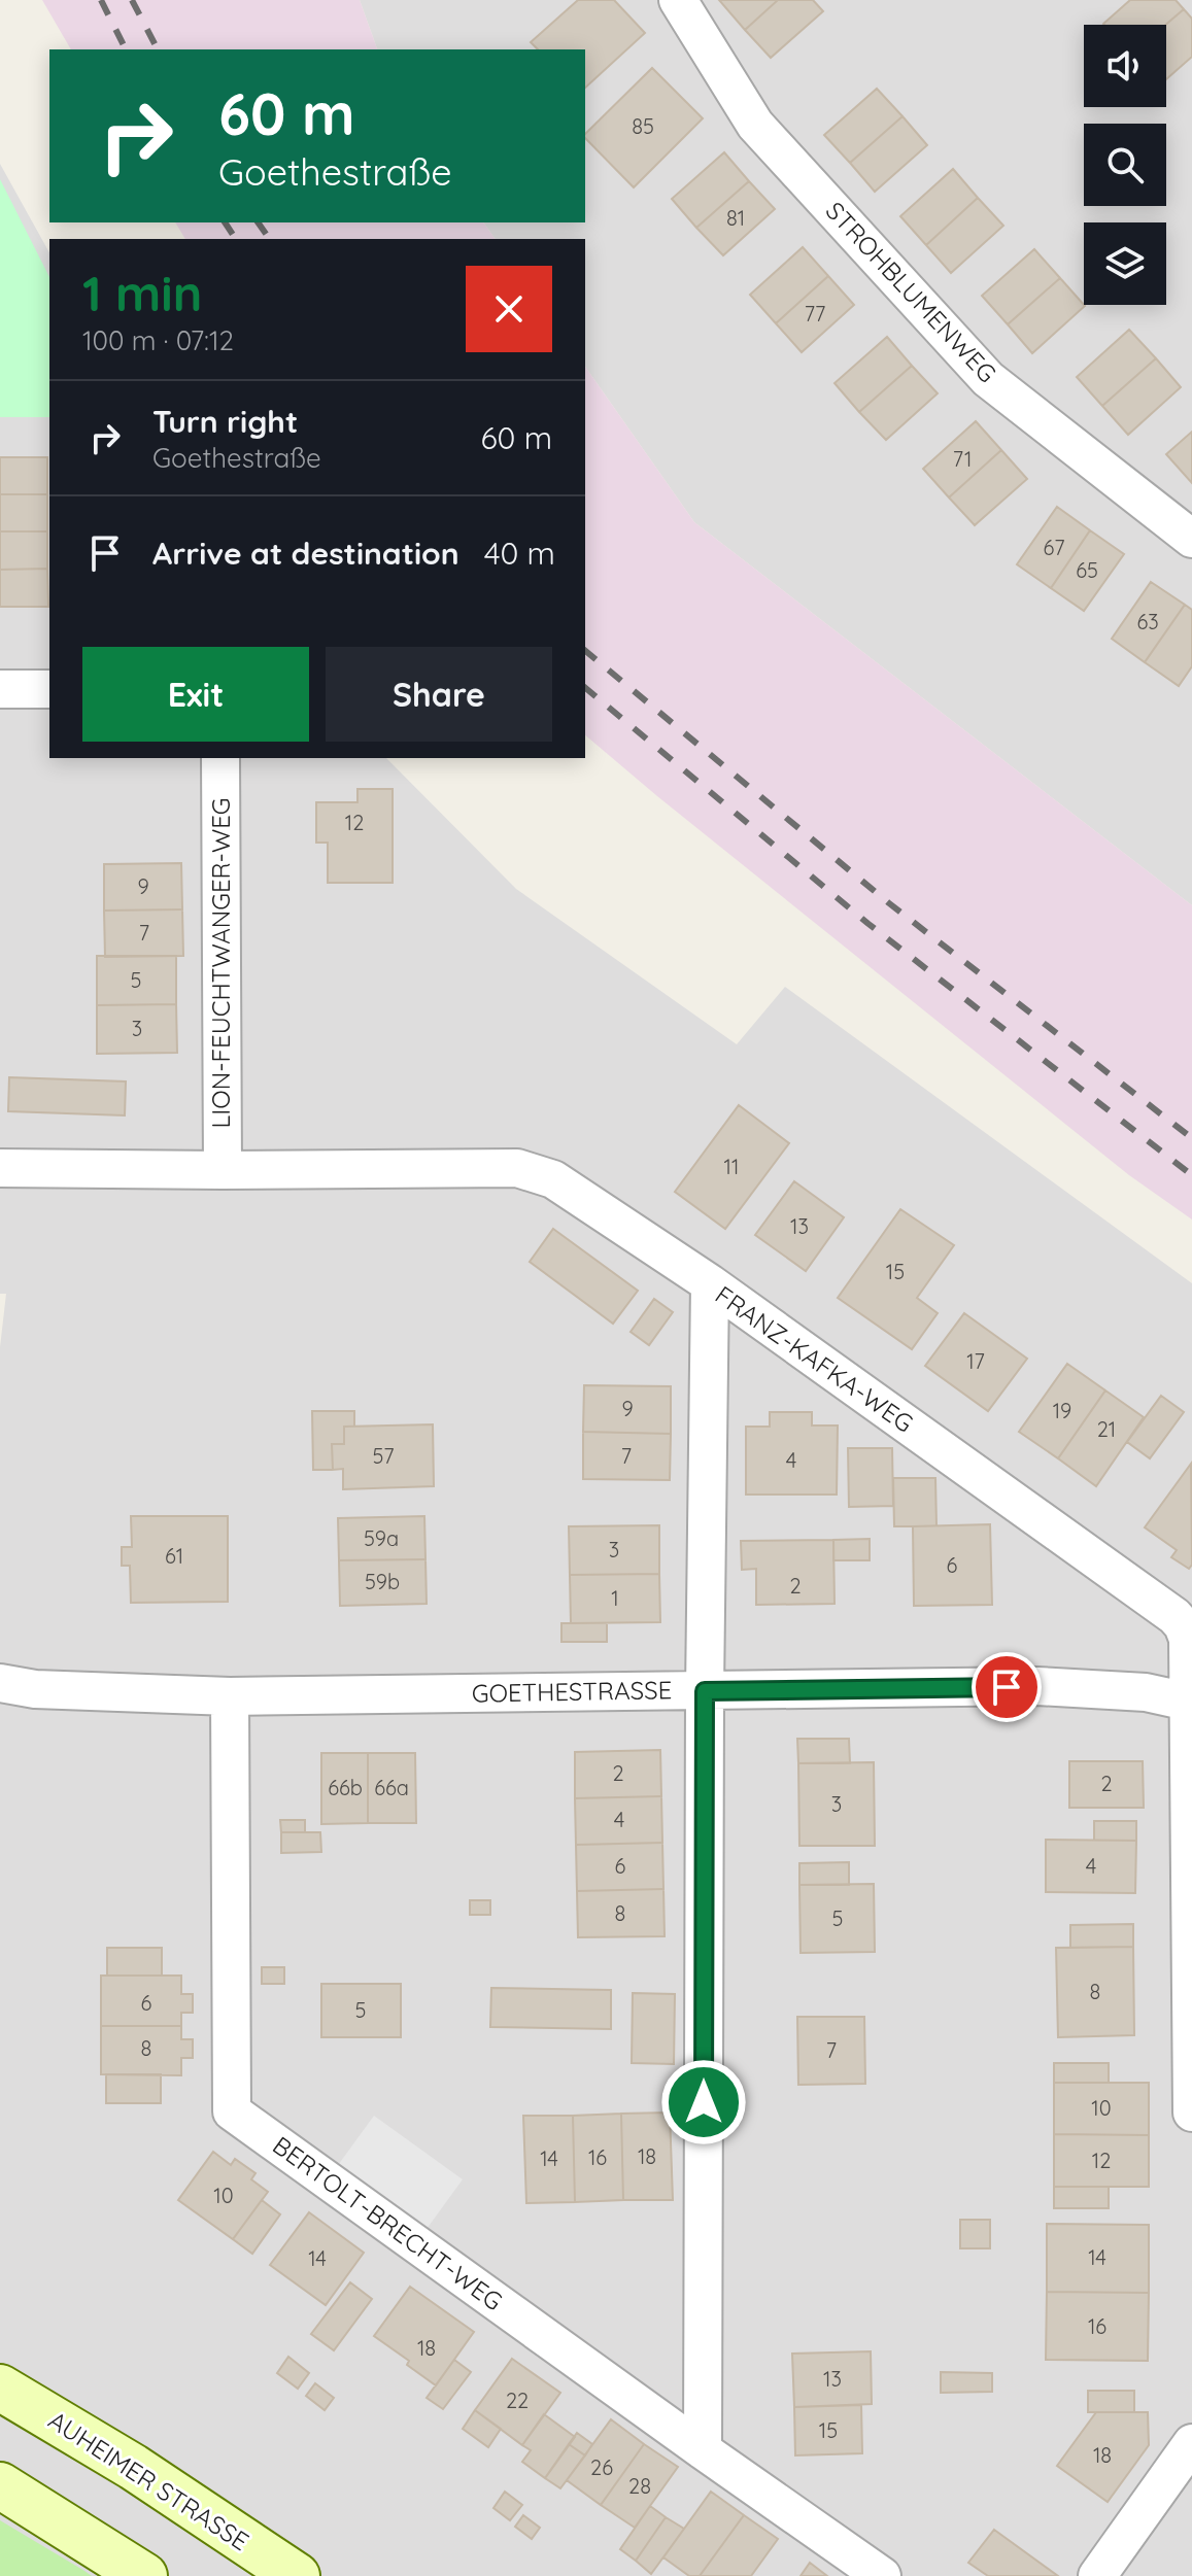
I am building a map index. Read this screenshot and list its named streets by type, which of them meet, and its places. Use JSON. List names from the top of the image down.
{
  "streets": {
    "main road": ["AUHEIMER STRASSE"],
    "street": [
      "STROHBLUMENWEG",
      "LION-FEUCHTWANGER-WEG",
      "FRANZ-KAFKA-WEG",
      "GOETHESTRASSE",
      "BERTOLT-BRECHT-WEG"
    ]
  },
  "crossings": [
    ["FRANZ-KAFKA-WEG", "GOETHESTRASSE"],
    ["FRANZ-KAFKA-WEG", "BERTOLT-BRECHT-WEG"],
    ["GOETHESTRASSE", "BERTOLT-BRECHT-WEG"]
  ],
  "house_numbers": [
    "85",
    "81",
    "77",
    "71",
    "67",
    "65",
    "63",
    "12",
    "9",
    "7",
    "5",
    "3",
    "11",
    "13",
    "15",
    "17",
    "9",
    "19",
    "21",
    "57",
    "7",
    "4",
    "59a",
    "3",
    "61",
    "6",
    "59b",
    "2",
    "1",
    "2",
    "2",
    "66b",
    "66a",
    "3",
    "4",
    "6",
    "4",
    "8",
    "5",
    "8",
    "6",
    "5",
    "8",
    "7",
    "10",
    "18",
    "16",
    "14",
    "12",
    "10",
    "14",
    "14",
    "16",
    "18",
    "13",
    "22",
    "15",
    "18",
    "26",
    "28"
  ],
  "page": {
    "turn": ["60 m", "Goethestraße"],
    "heading": ["1 min", "100 m · 07:12"],
    "list": [
      {
        "name": "Turn right",
        "note": "Goethestraße",
        "value": "60 m"
      },
      {
        "name": "Arrive at destination",
        "value": "40 m"
      }
    ],
    "buttons": ["Exit", "Share"]
  }
}
